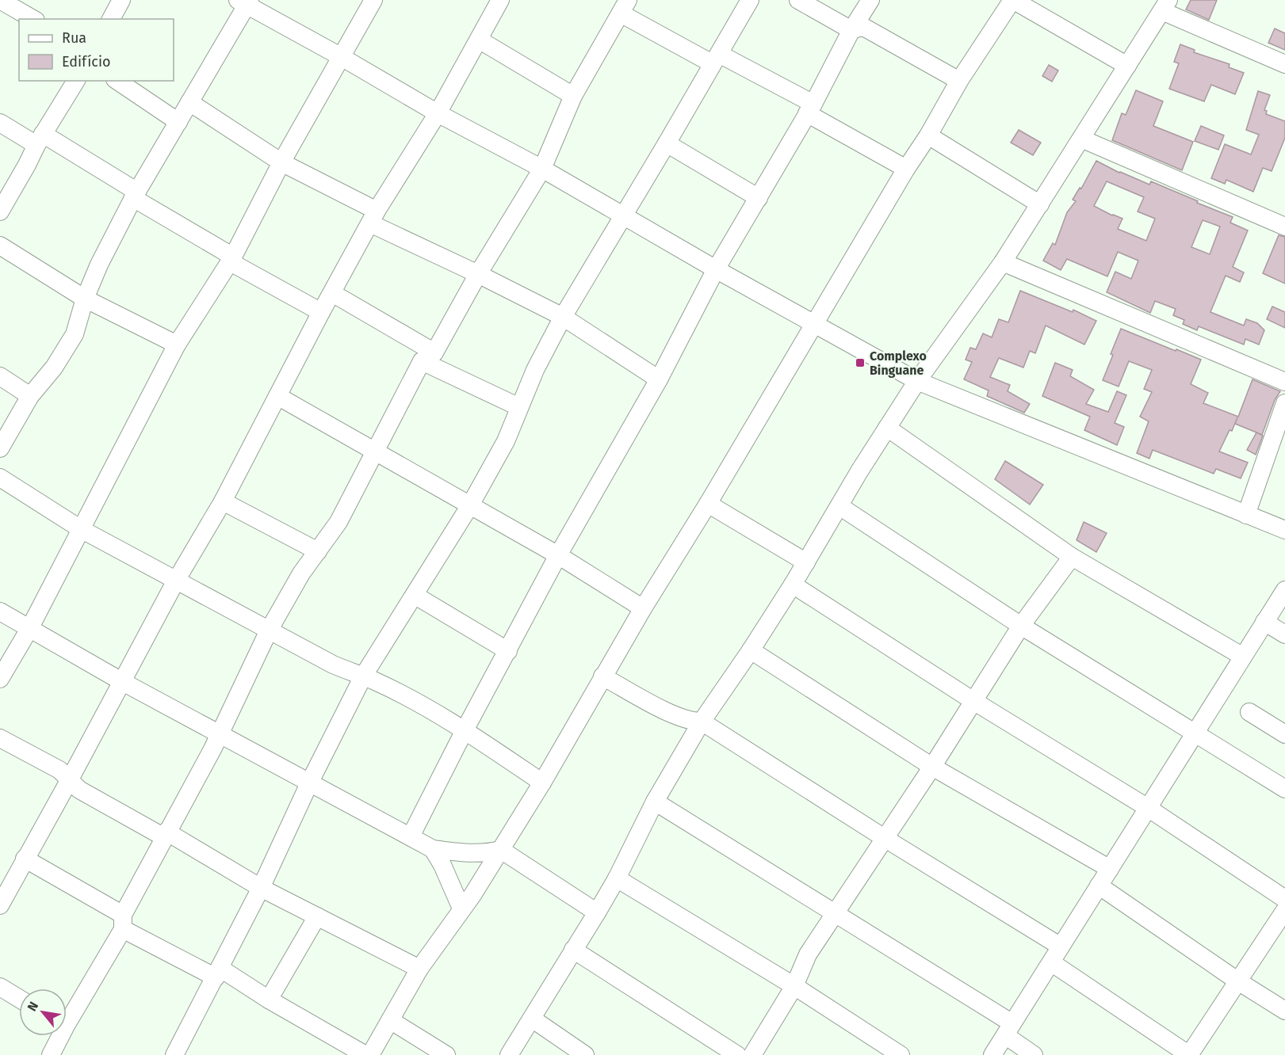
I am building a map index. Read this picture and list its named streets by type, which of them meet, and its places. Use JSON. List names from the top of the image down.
{
  "places": {
    "transit": ["Complexo Binguane"]
  },
  "legend": ["Rua", "Edifício"],
  "north": "top left"
}
